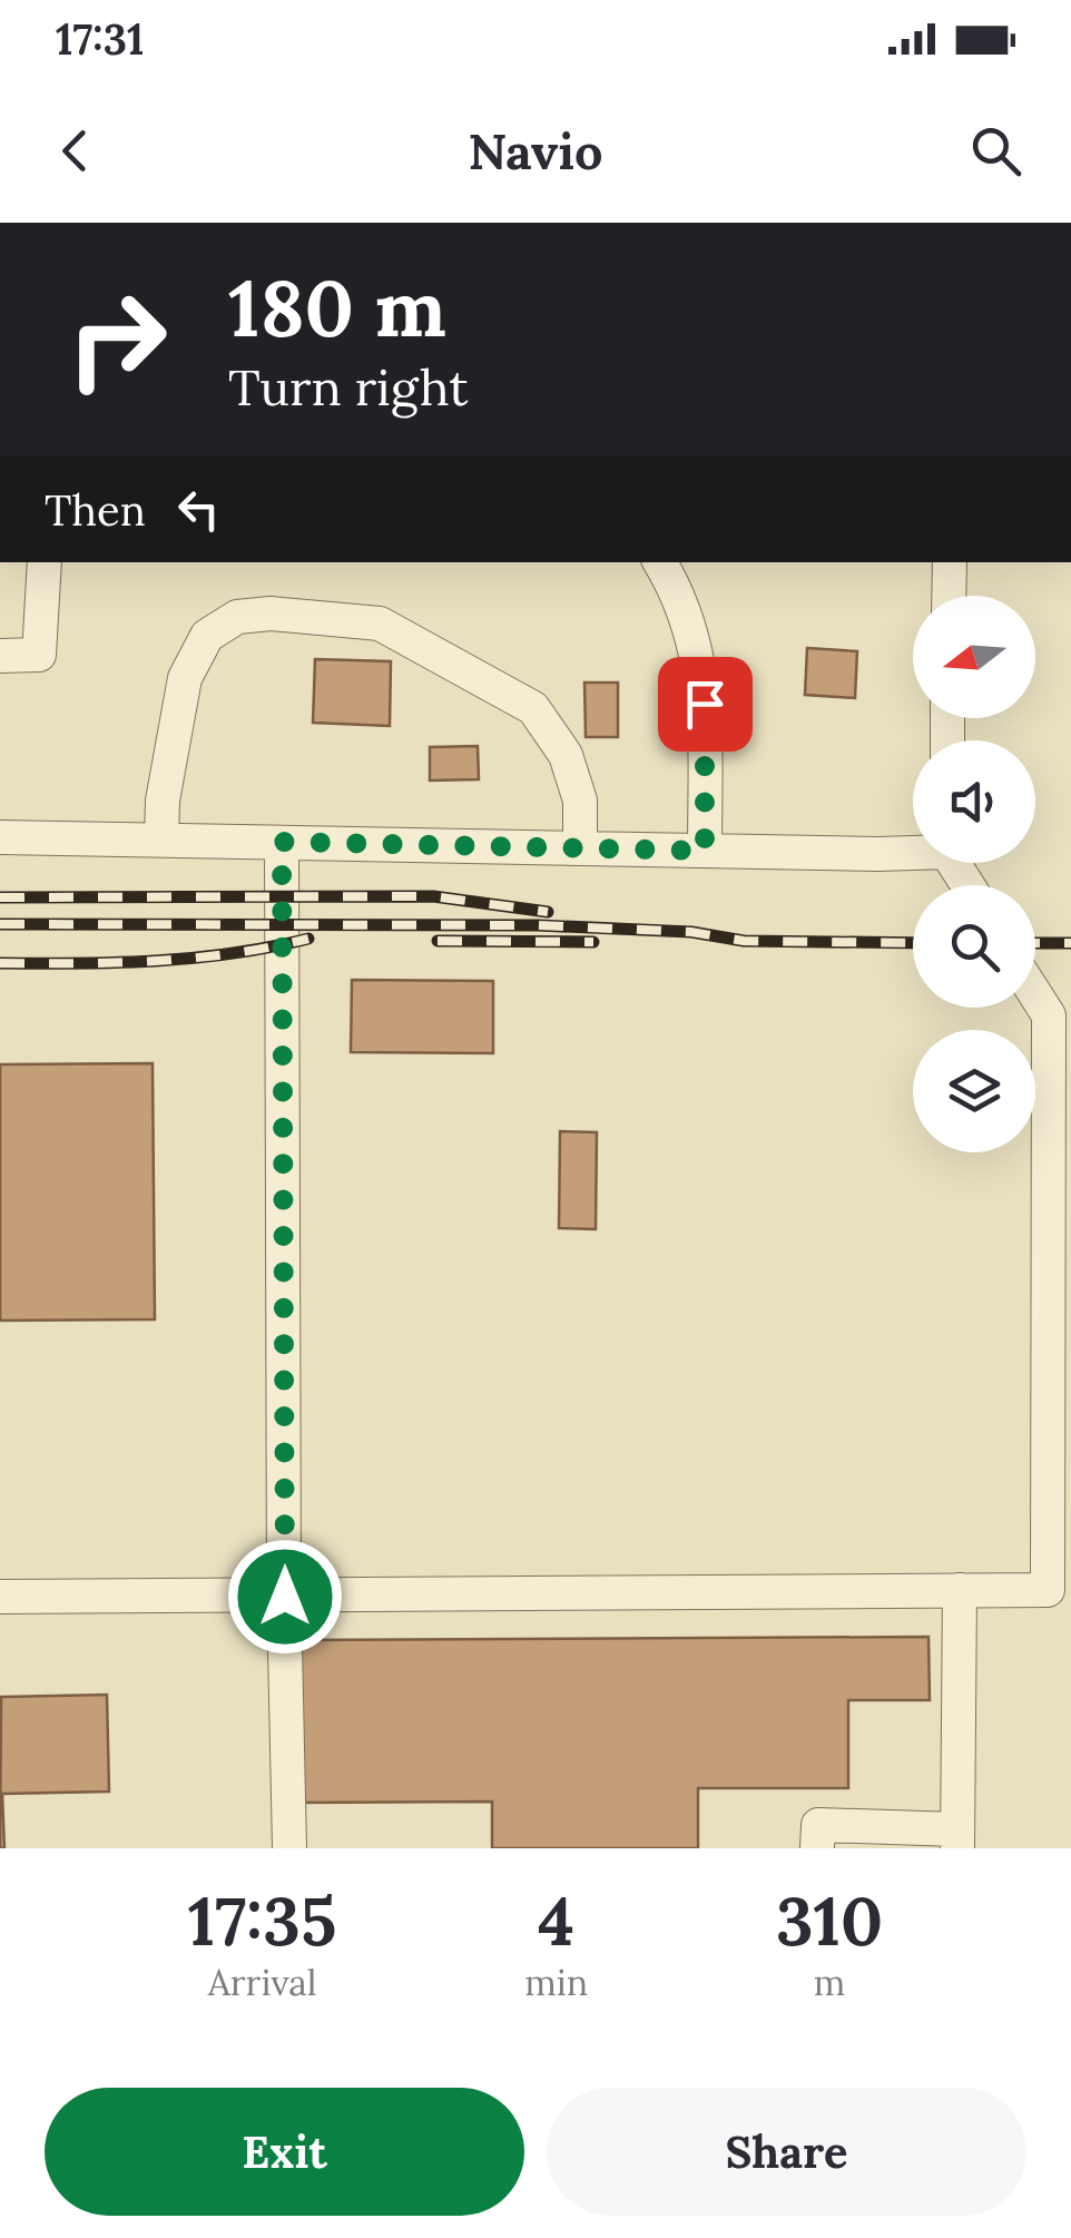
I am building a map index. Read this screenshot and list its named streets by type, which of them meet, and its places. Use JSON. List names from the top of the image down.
{
  "north": "left",
  "page": {
    "status": "17:31",
    "header": "Navio",
    "turn": ["180 m", "Turn right"],
    "then": "Then",
    "eta": [
      "17:35",
      "Arrival",
      "4",
      "min",
      "310",
      "m"
    ],
    "buttons": ["Exit", "Share"]
  }
}
